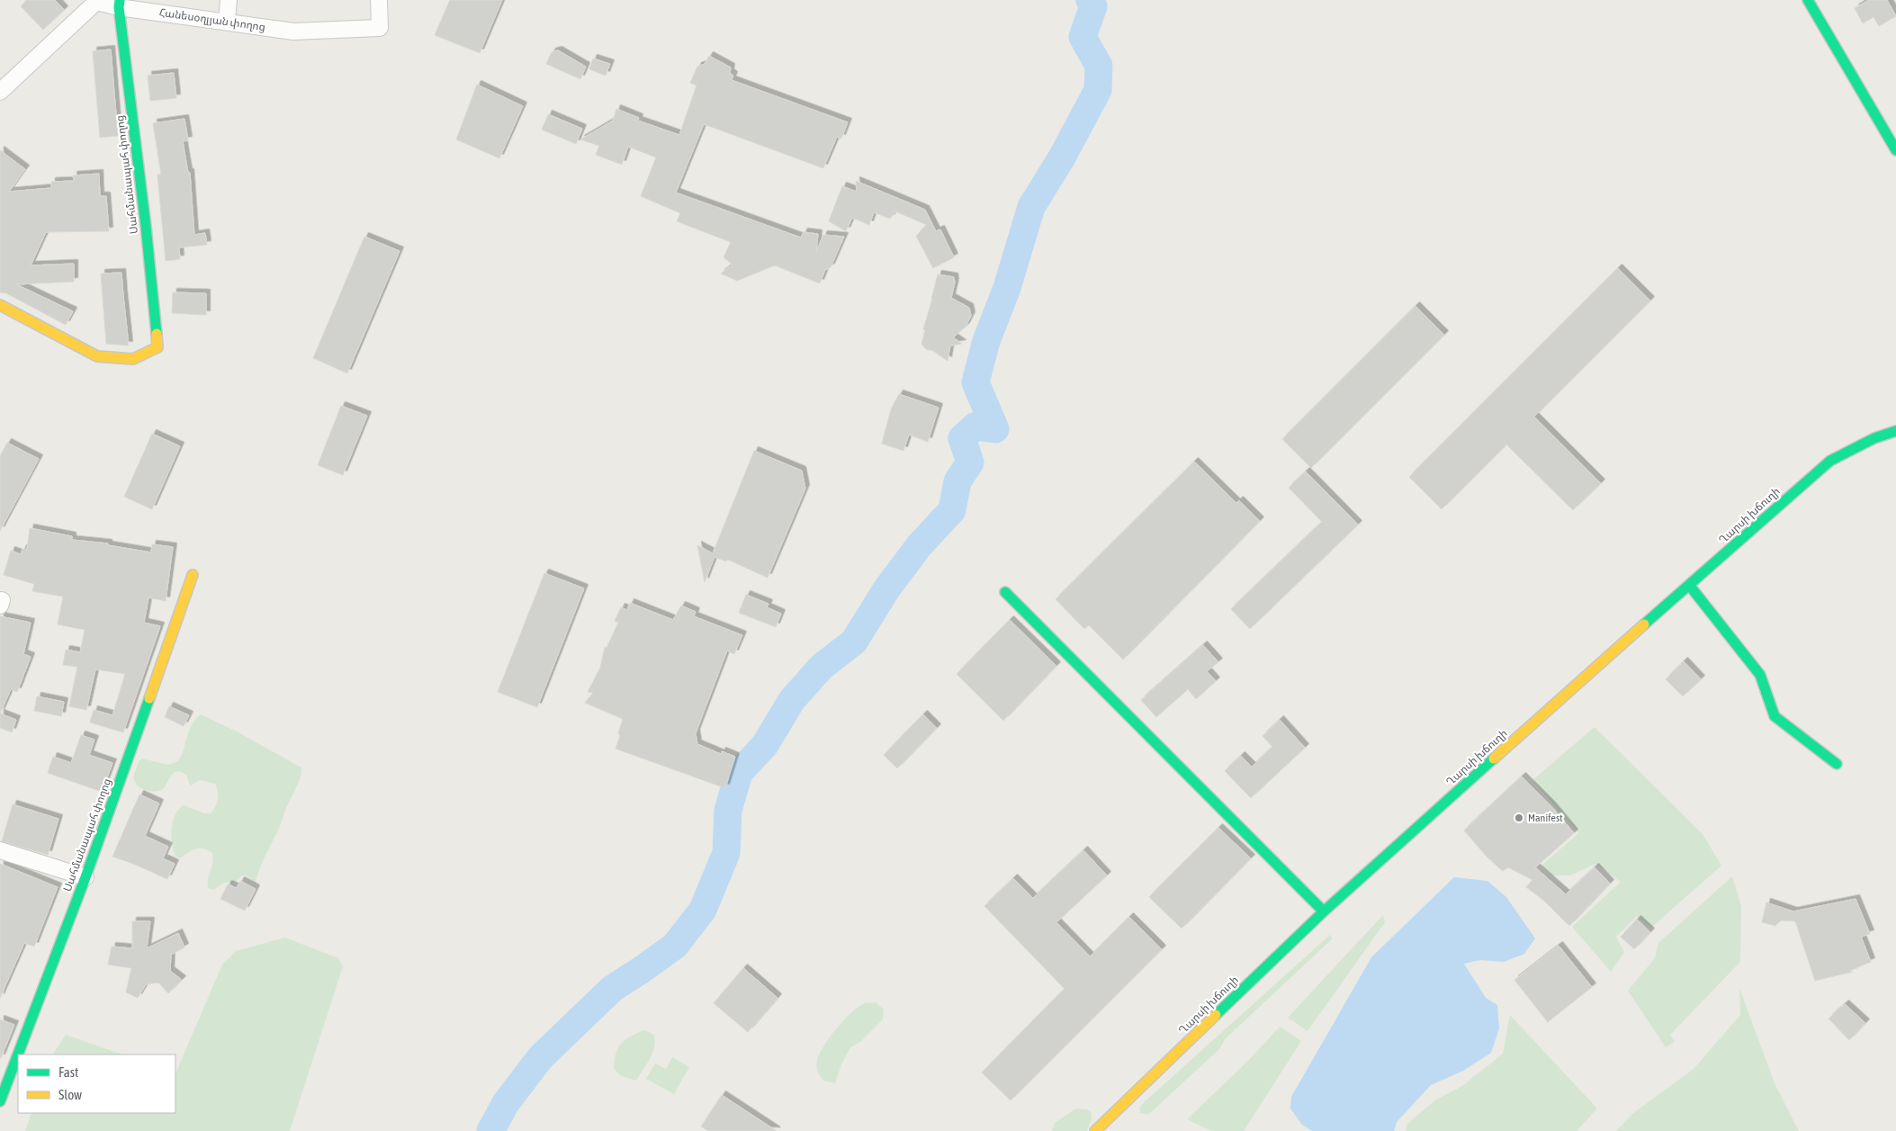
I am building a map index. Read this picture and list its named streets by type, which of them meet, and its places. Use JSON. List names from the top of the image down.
{
  "streets": {
    "street": ["Հանեսօղլյան փողոց", "Սահմանապահ փողոց", "Ղարսի խճուղի"]
  },
  "crossings": [
    ["Հանեսօղլյան փողոց", "Սահմանապահ փողոց"]
  ],
  "places": ["Manifest"],
  "legend": ["Fast", "Slow"]
}
